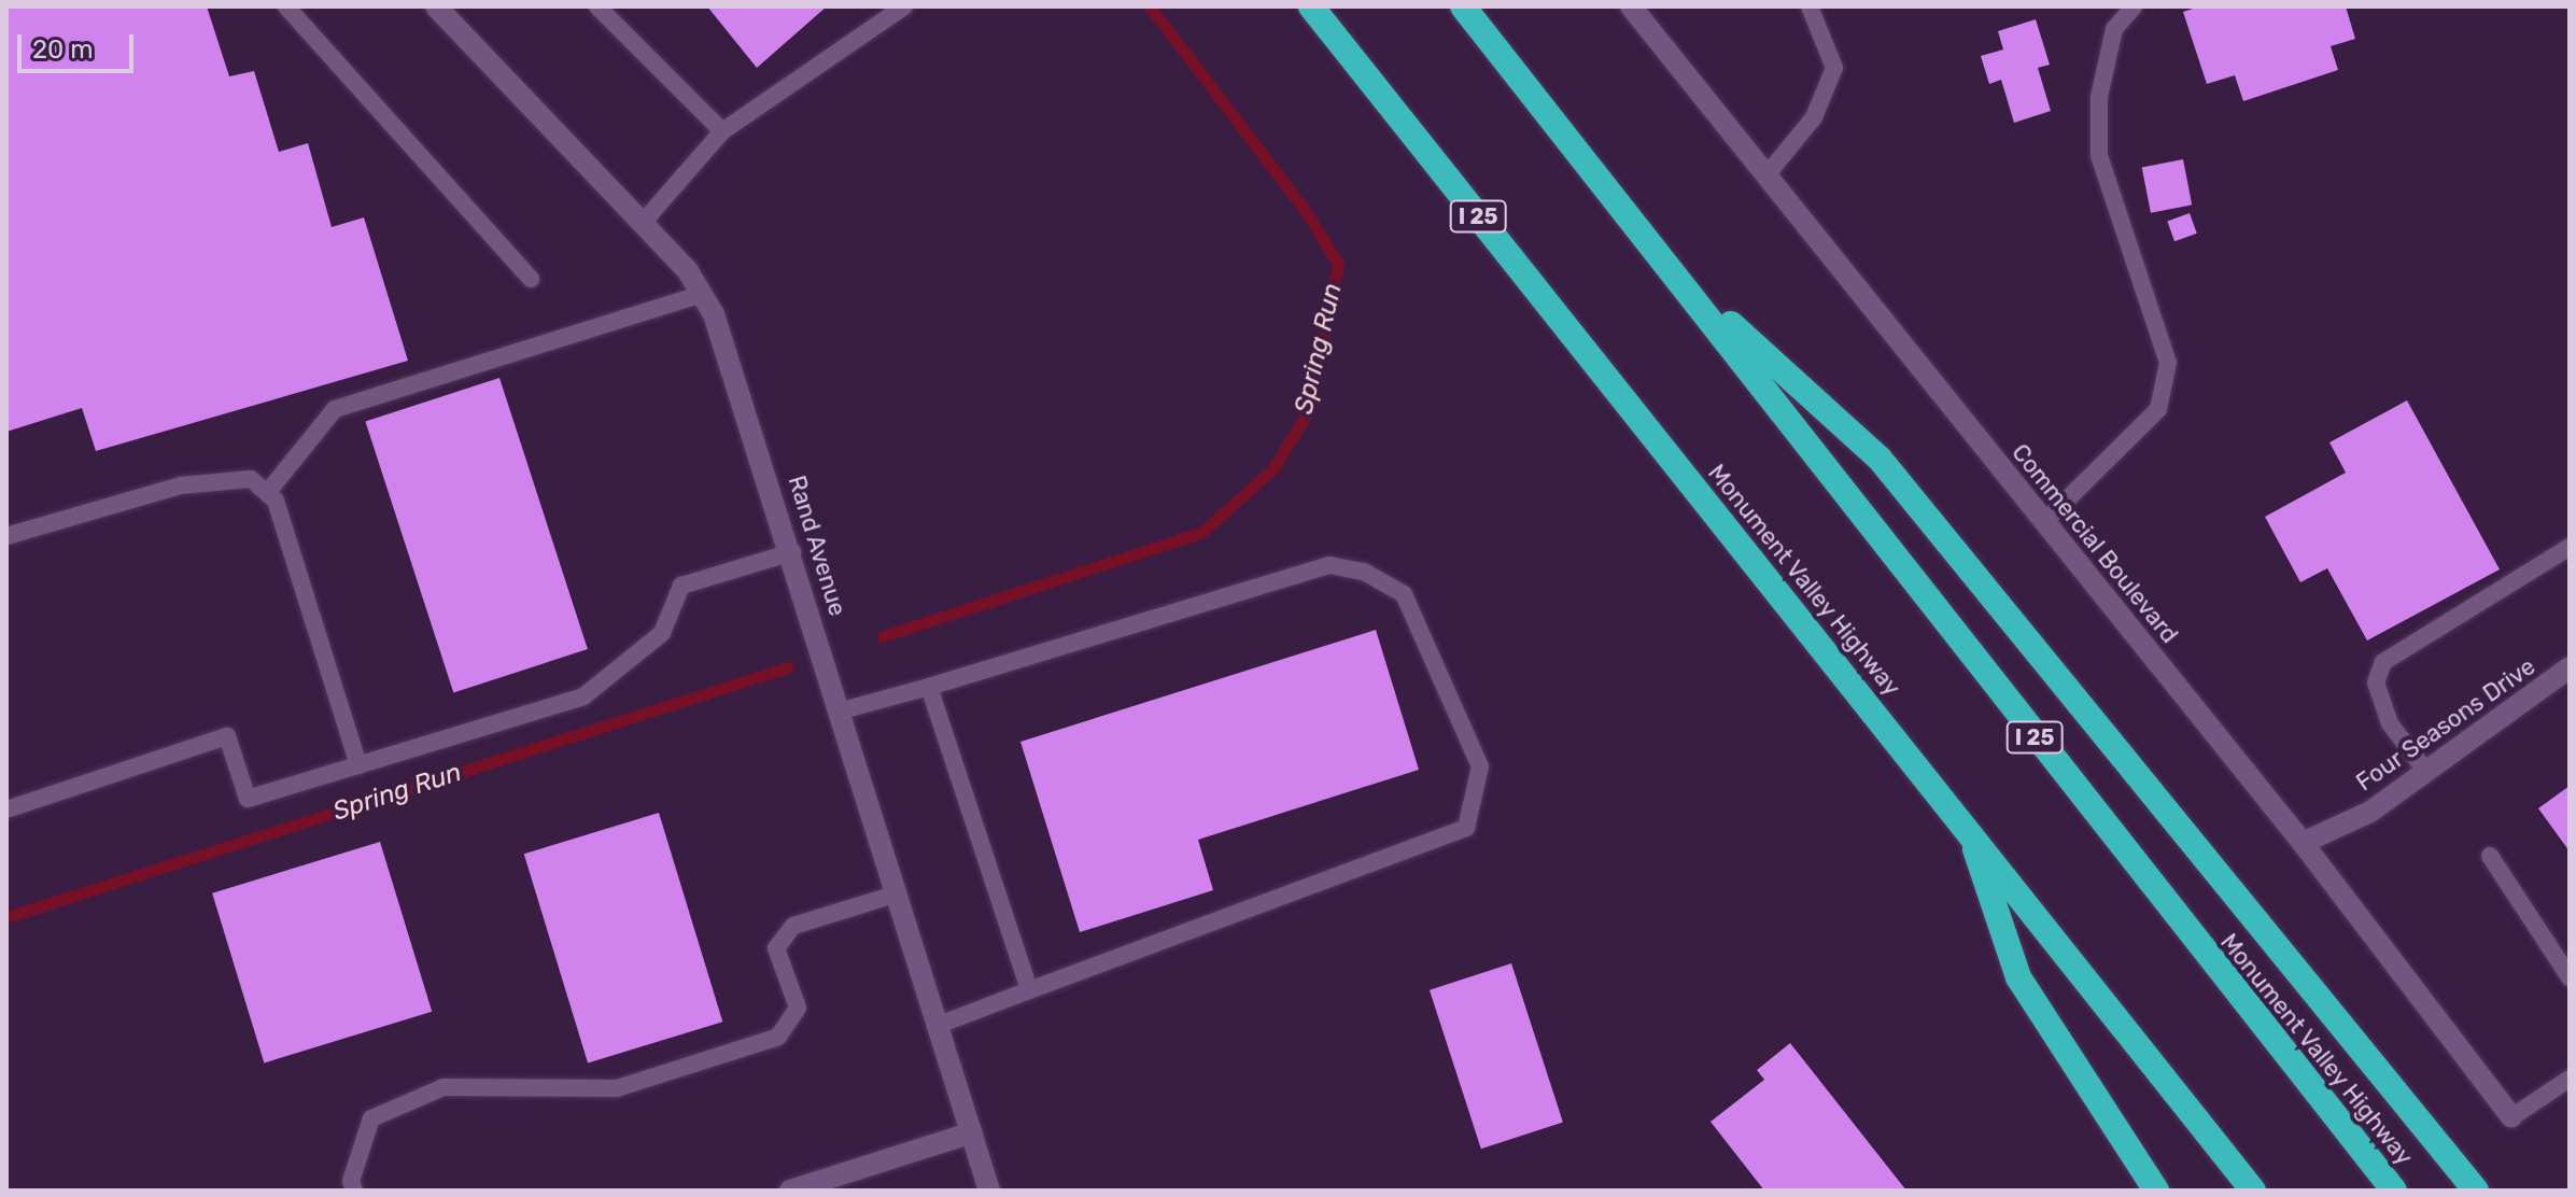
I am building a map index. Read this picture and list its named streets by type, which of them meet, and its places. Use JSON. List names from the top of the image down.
{
  "streets": {
    "highway": ["I 25", "Monument Valley Highway"],
    "street": ["Commercial Boulevard", "Rand Avenue", "Four Seasons Drive"]
  },
  "crossings": [
    ["Commercial Boulevard", "Four Seasons Drive"]
  ],
  "water": ["Spring Run"],
  "scale_bar": "20 m"
}
